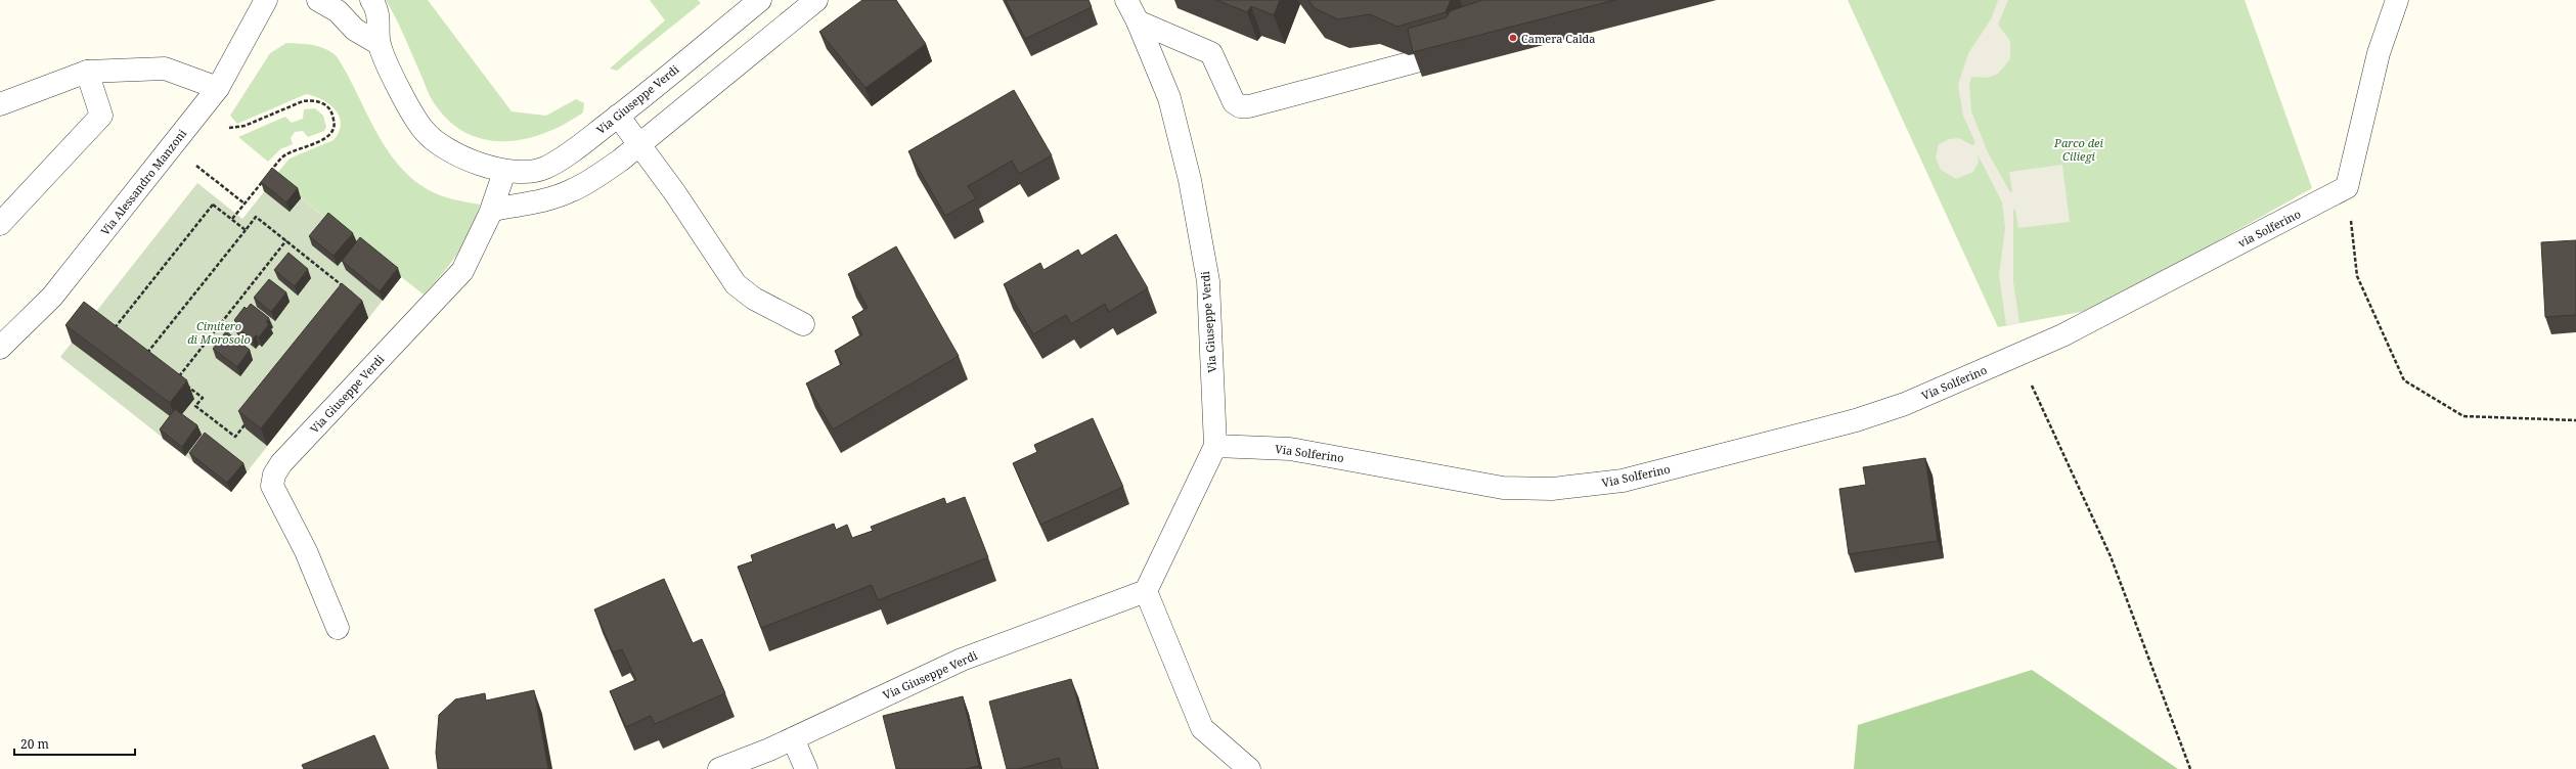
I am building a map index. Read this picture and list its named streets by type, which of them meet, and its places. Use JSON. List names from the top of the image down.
{
  "streets": {
    "street": [
      "Via Giuseppe Verdi",
      "Via Alessandro Manzoni",
      "via Solferino",
      "Via Solferino"
    ]
  },
  "crossings": [
    ["Via Giuseppe Verdi", "Via Solferino"],
    ["via Solferino", "Via Solferino"]
  ],
  "parks": ["Parco dei Ciliegi", "Cimitero di Morosolo"],
  "places": ["Camera Calda"],
  "scale_bar": "20 m"
}
